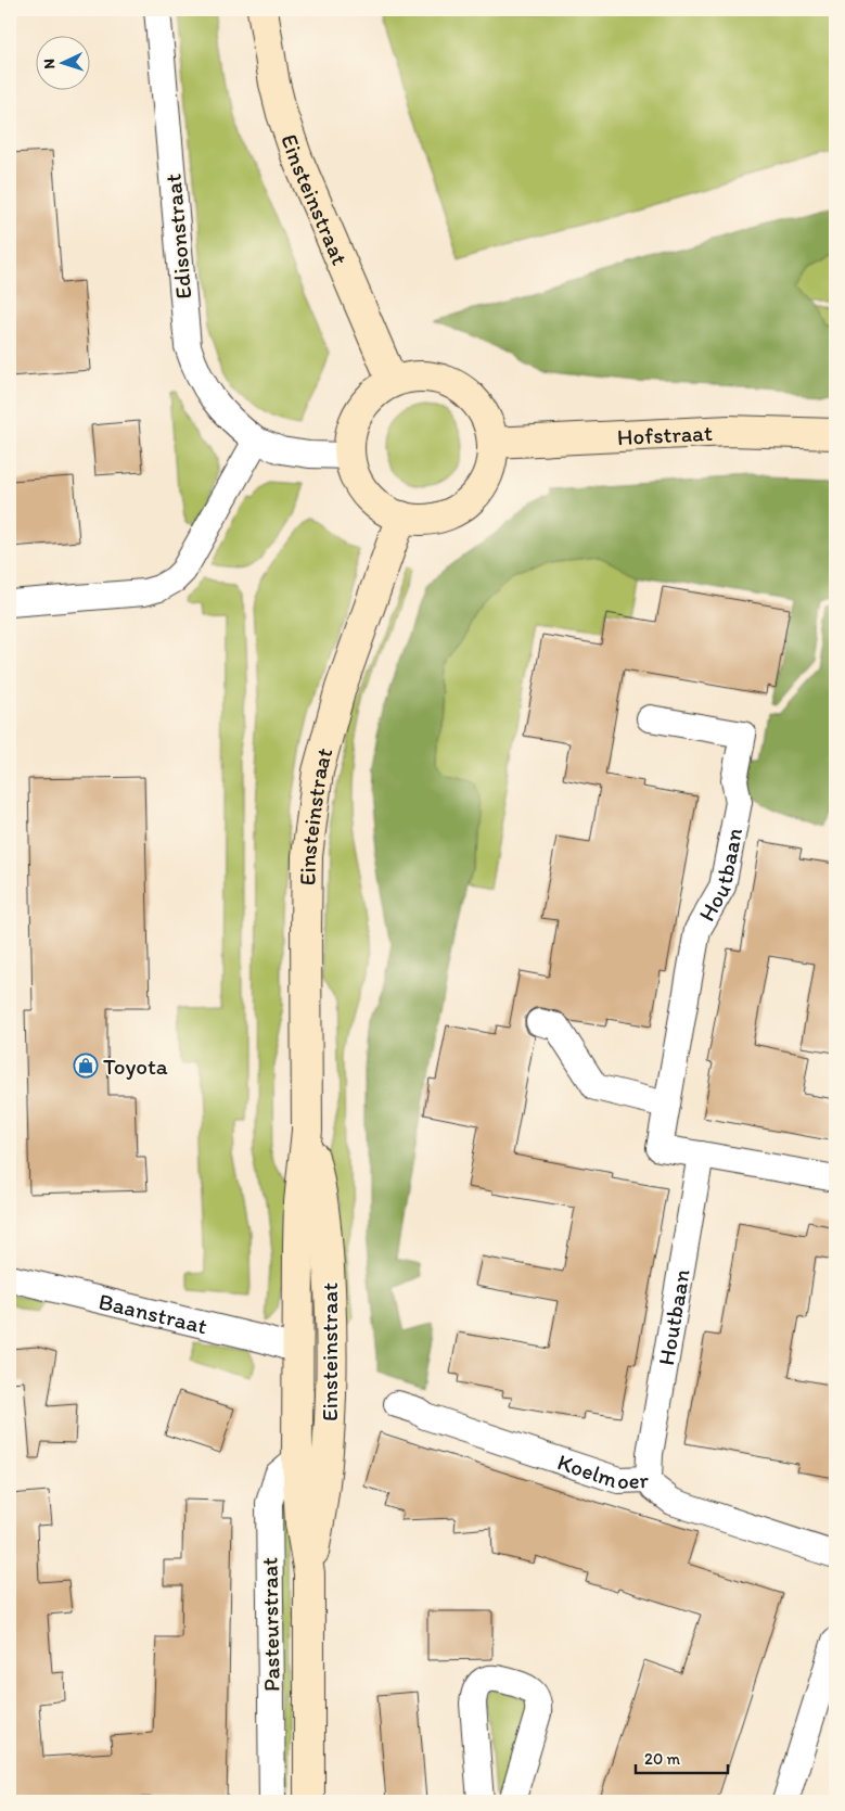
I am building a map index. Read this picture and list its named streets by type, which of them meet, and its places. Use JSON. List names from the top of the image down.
{
  "streets": {
    "street": [
      "Einsteinstraat",
      "Edisonstraat",
      "Hofstraat",
      "Houtbaan",
      "Baanstraat",
      "Koelmoer",
      "Pasteurstraat"
    ]
  },
  "crossings": [
    ["Einsteinstraat", "Edisonstraat"],
    ["Einsteinstraat", "Hofstraat"],
    ["Einsteinstraat", "Baanstraat"],
    ["Einsteinstraat", "Pasteurstraat"],
    ["Edisonstraat", "Hofstraat"],
    ["Houtbaan", "Koelmoer"]
  ],
  "places": {
    "shop": ["Toyota"]
  },
  "scale_bar": "20 m",
  "north": "left"
}
